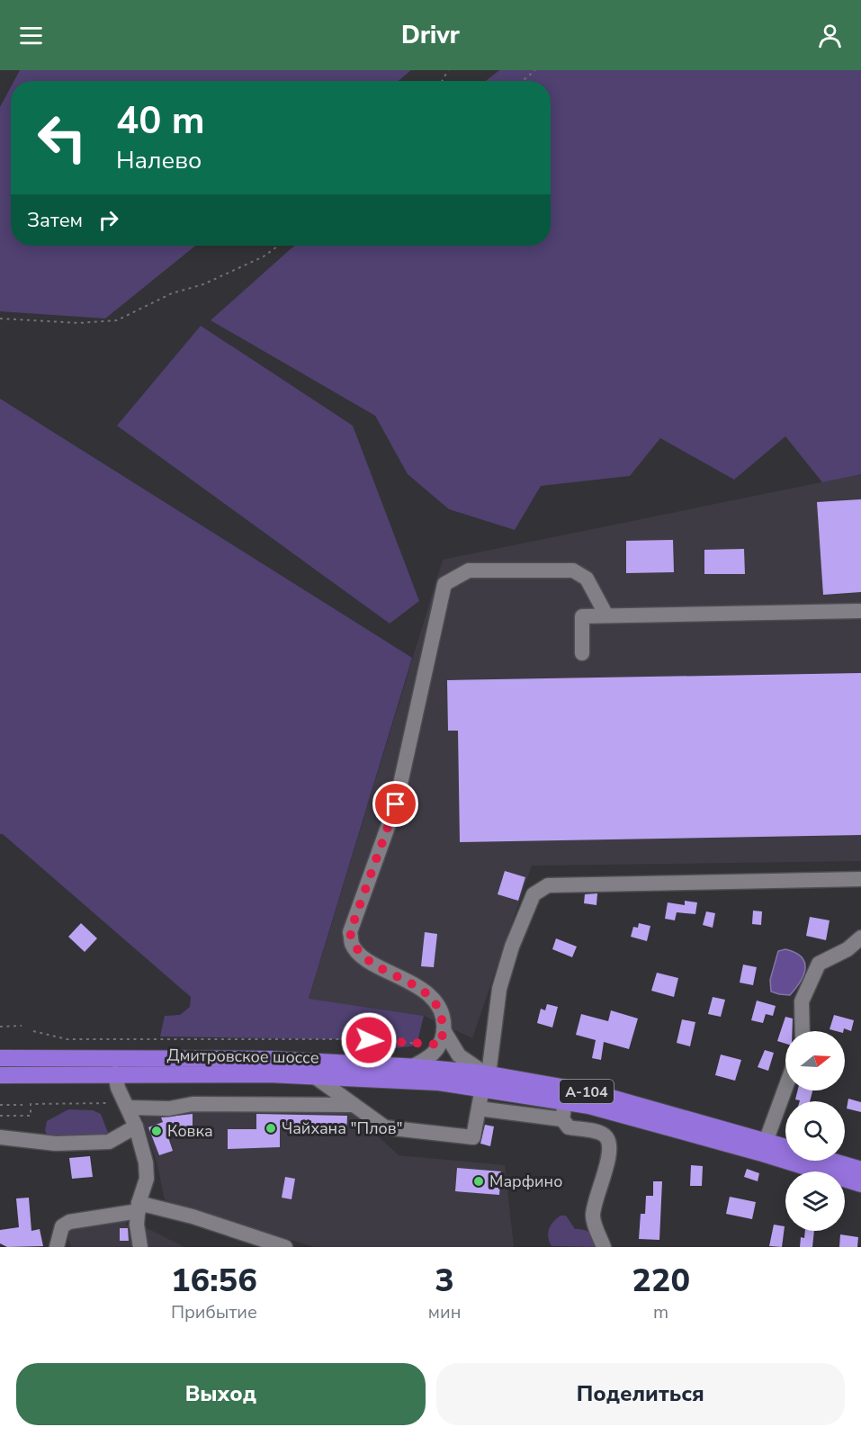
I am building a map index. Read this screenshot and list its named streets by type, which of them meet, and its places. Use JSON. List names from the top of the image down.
{
  "streets": {
    "highway": ["Дмитровское шоссе", "А-104"]
  },
  "places": ["Чайхана \"Плов\"", "Ковка", "Марфино"],
  "north": "right",
  "page": {
    "header": "Drivr",
    "turn": ["40 m", "Налево"],
    "then": "Затем",
    "eta": [
      "16:56",
      "Прибытие",
      "3",
      "мин",
      "220",
      "m"
    ],
    "buttons": ["Выход", "Поделиться"]
  }
}
